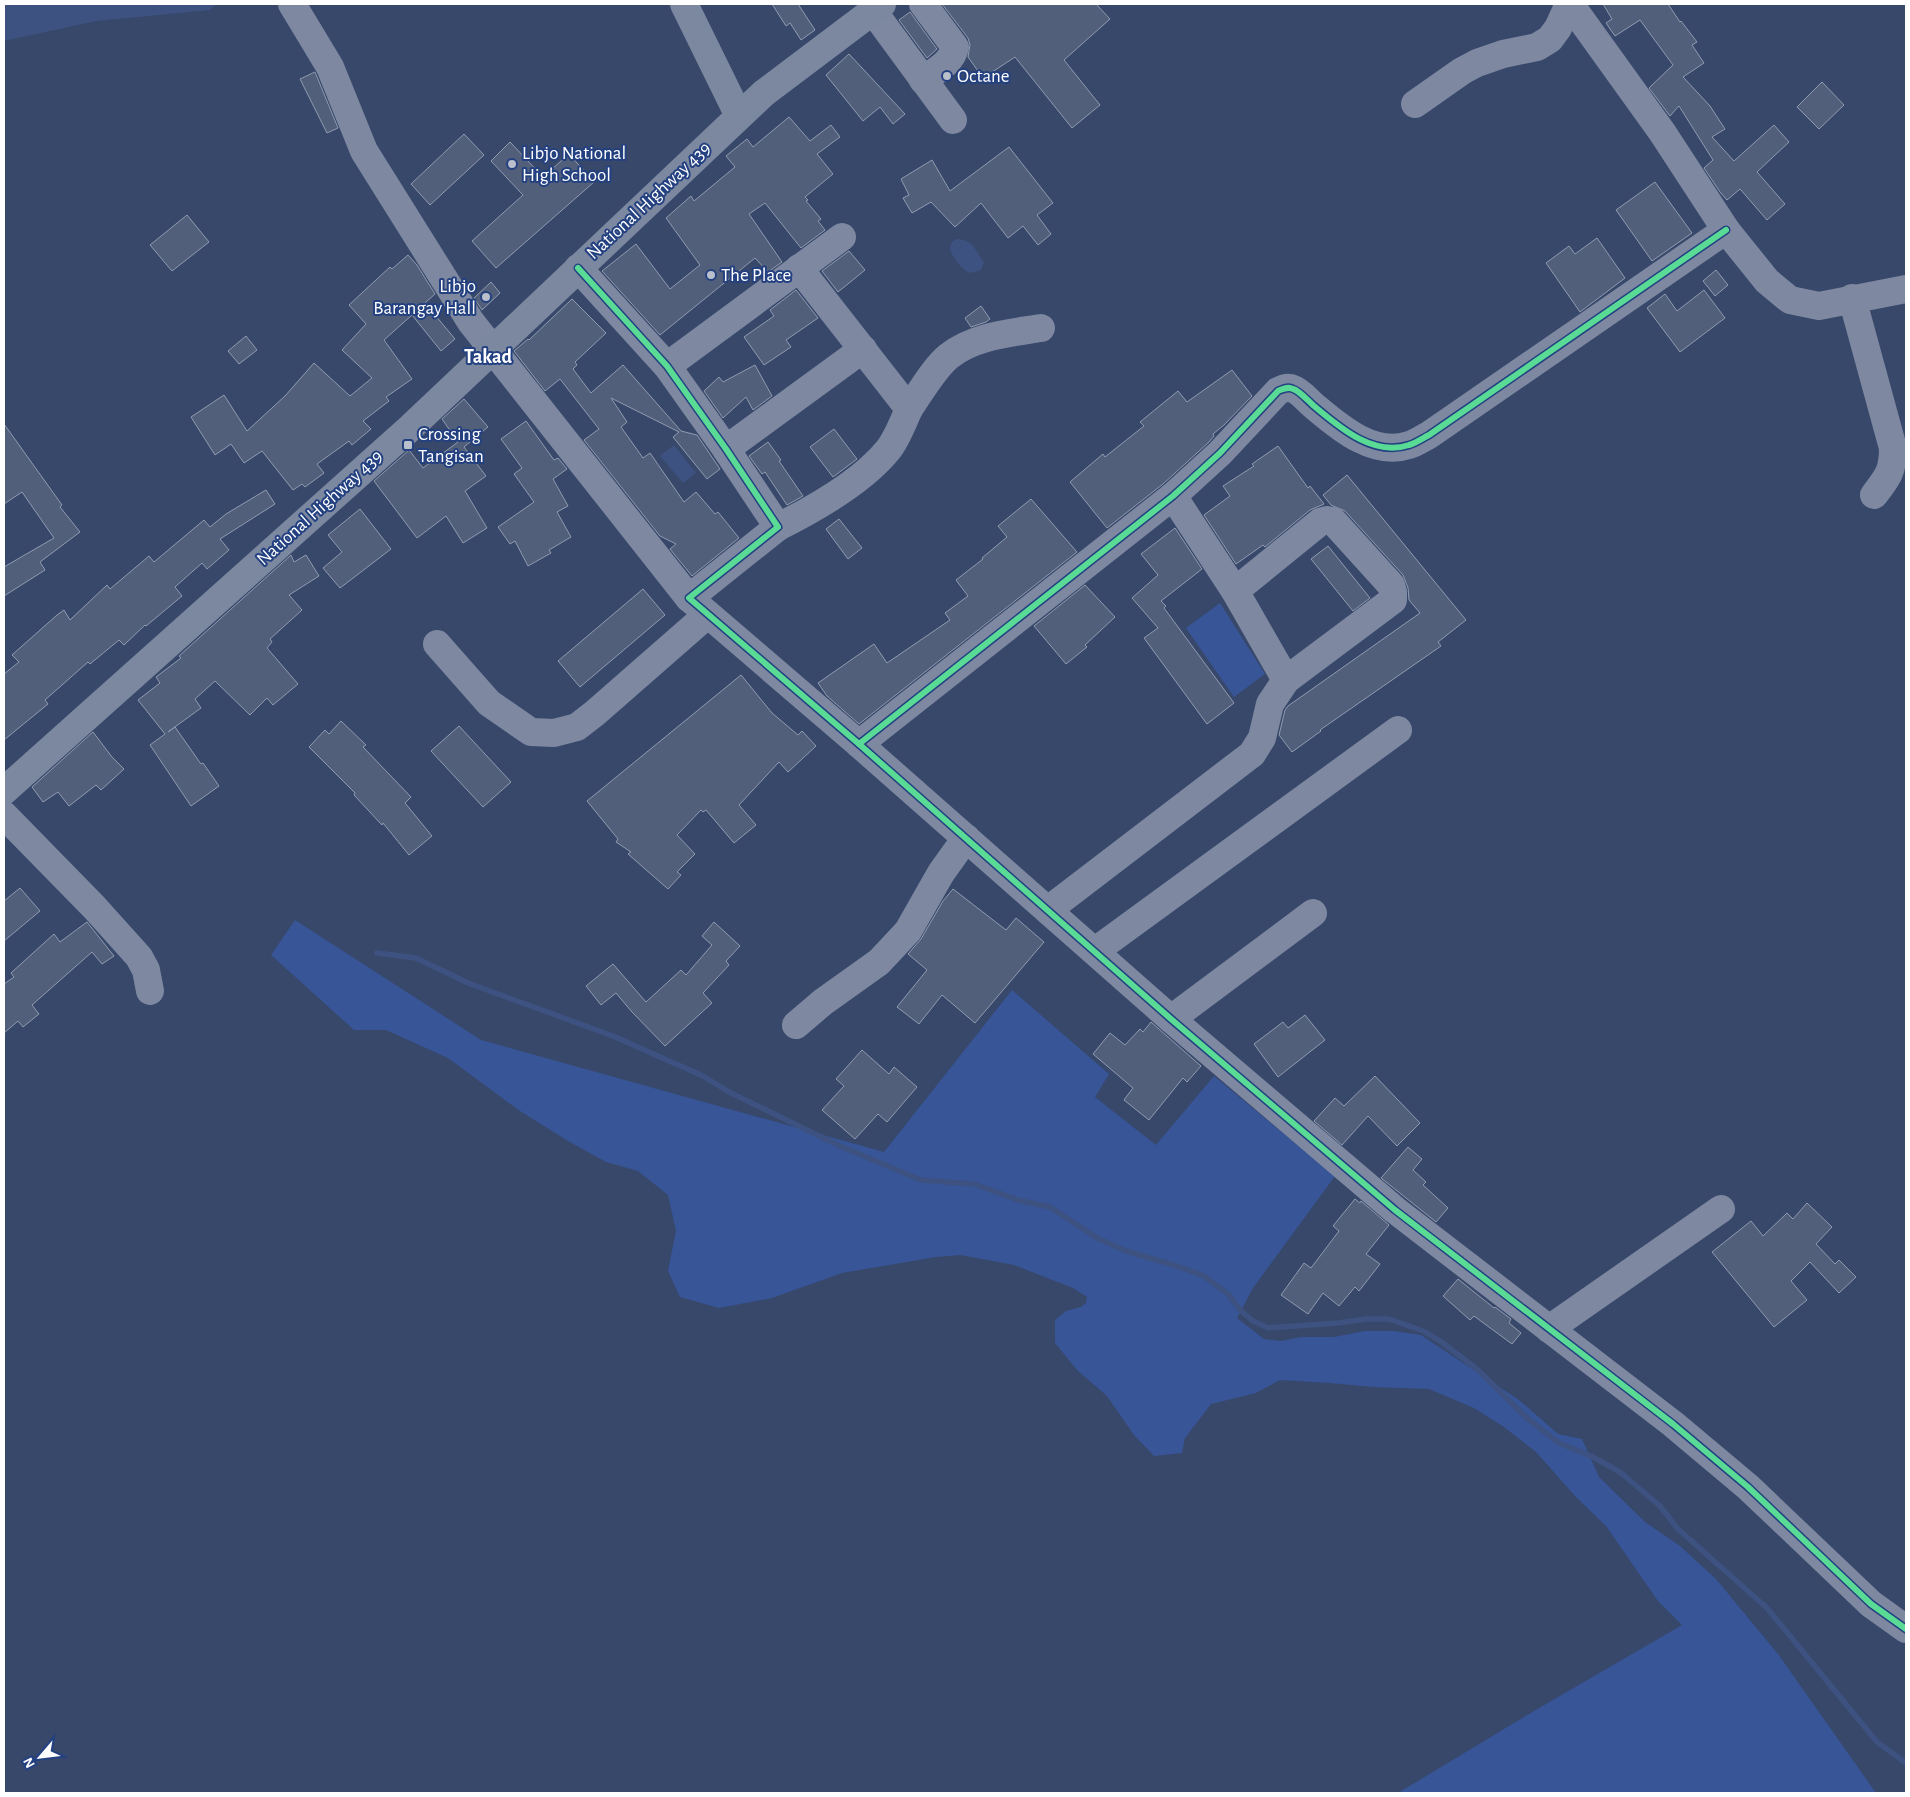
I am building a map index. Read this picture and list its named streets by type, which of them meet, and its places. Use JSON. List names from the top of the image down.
{
  "streets": {
    "main road": ["National Highway 439"]
  },
  "districts": ["Takad"],
  "places": {
    "other": [
      "Octane",
      "Libjo National High School",
      "The Place",
      "Libjo Barangay Hall"
    ],
    "transit": ["Crossing Tangisan"]
  },
  "north": "bottom left"
}
